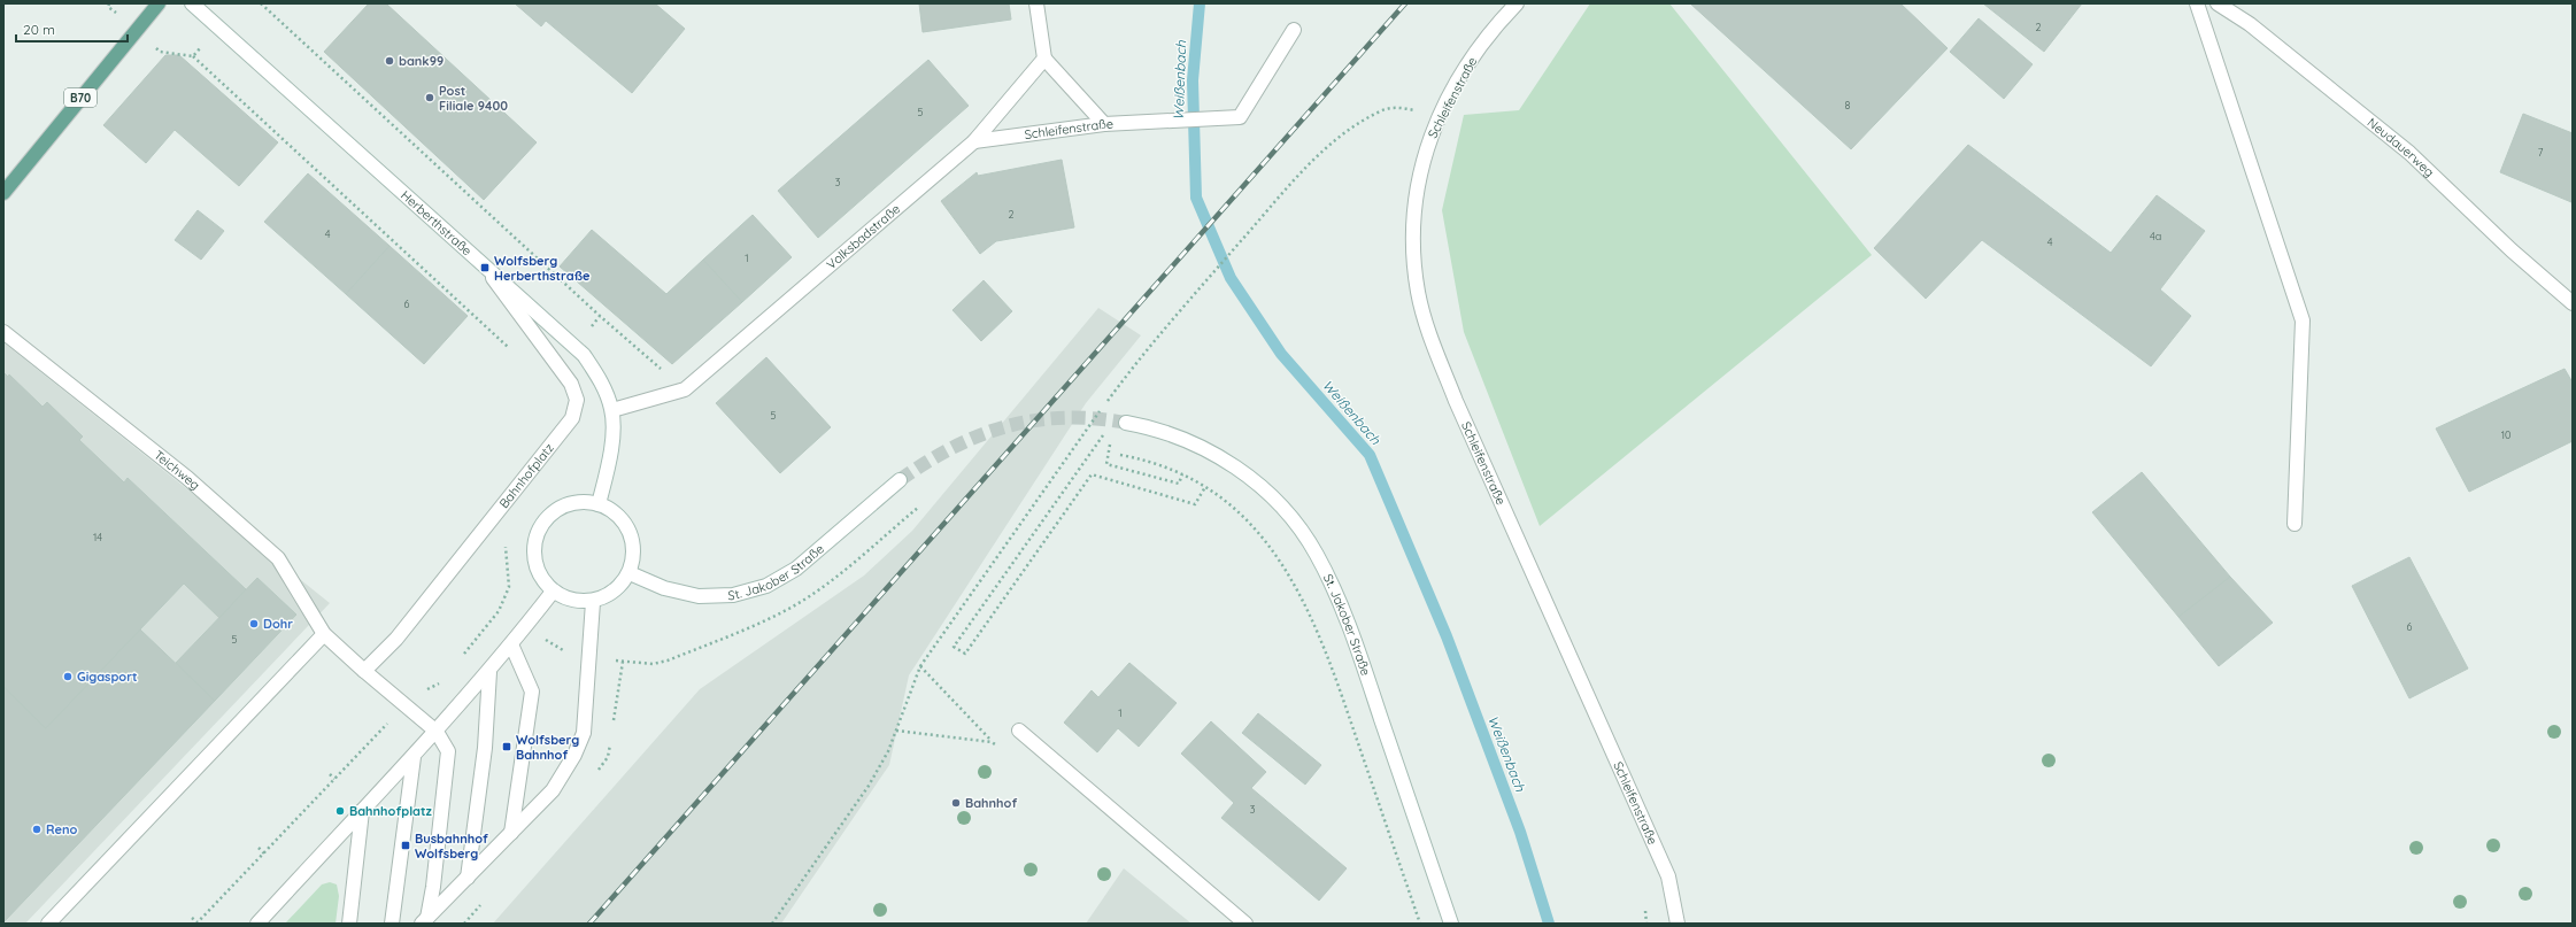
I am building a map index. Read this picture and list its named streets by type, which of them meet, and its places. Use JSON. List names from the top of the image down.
{
  "streets": {
    "main road": ["B70"],
    "street": [
      "Schleifenstraße",
      "Neudauerweg",
      "Herberthstraße",
      "Volksbadstraße",
      "Teichweg",
      "Bahnhofplatz",
      "St. Jakober Straße"
    ]
  },
  "crossings": [
    ["Schleifenstraße", "Volksbadstraße"],
    ["Herberthstraße", "Volksbadstraße"],
    ["Herberthstraße", "Bahnhofplatz"],
    ["Herberthstraße", "St. Jakober Straße"]
  ],
  "water": ["Weißenbach"],
  "places": {
    "other": [
      "bank99",
      "Post Filiale 9400",
      "Dohr",
      "Gigasport",
      "Bahnhof",
      "Bahnhofplatz",
      "Reno"
    ],
    "transit": ["Wolfsberg Herberthstraße", "Wolfsberg Bahnhof", "Busbahnhof Wolfsberg"]
  },
  "house_numbers": [
    "2",
    "8",
    "5",
    "7",
    "3",
    "2",
    "4",
    "4a",
    "4",
    "1",
    "6",
    "5",
    "10",
    "14",
    "6",
    "5",
    "1",
    "3"
  ],
  "scale_bar": "20 m"
}
